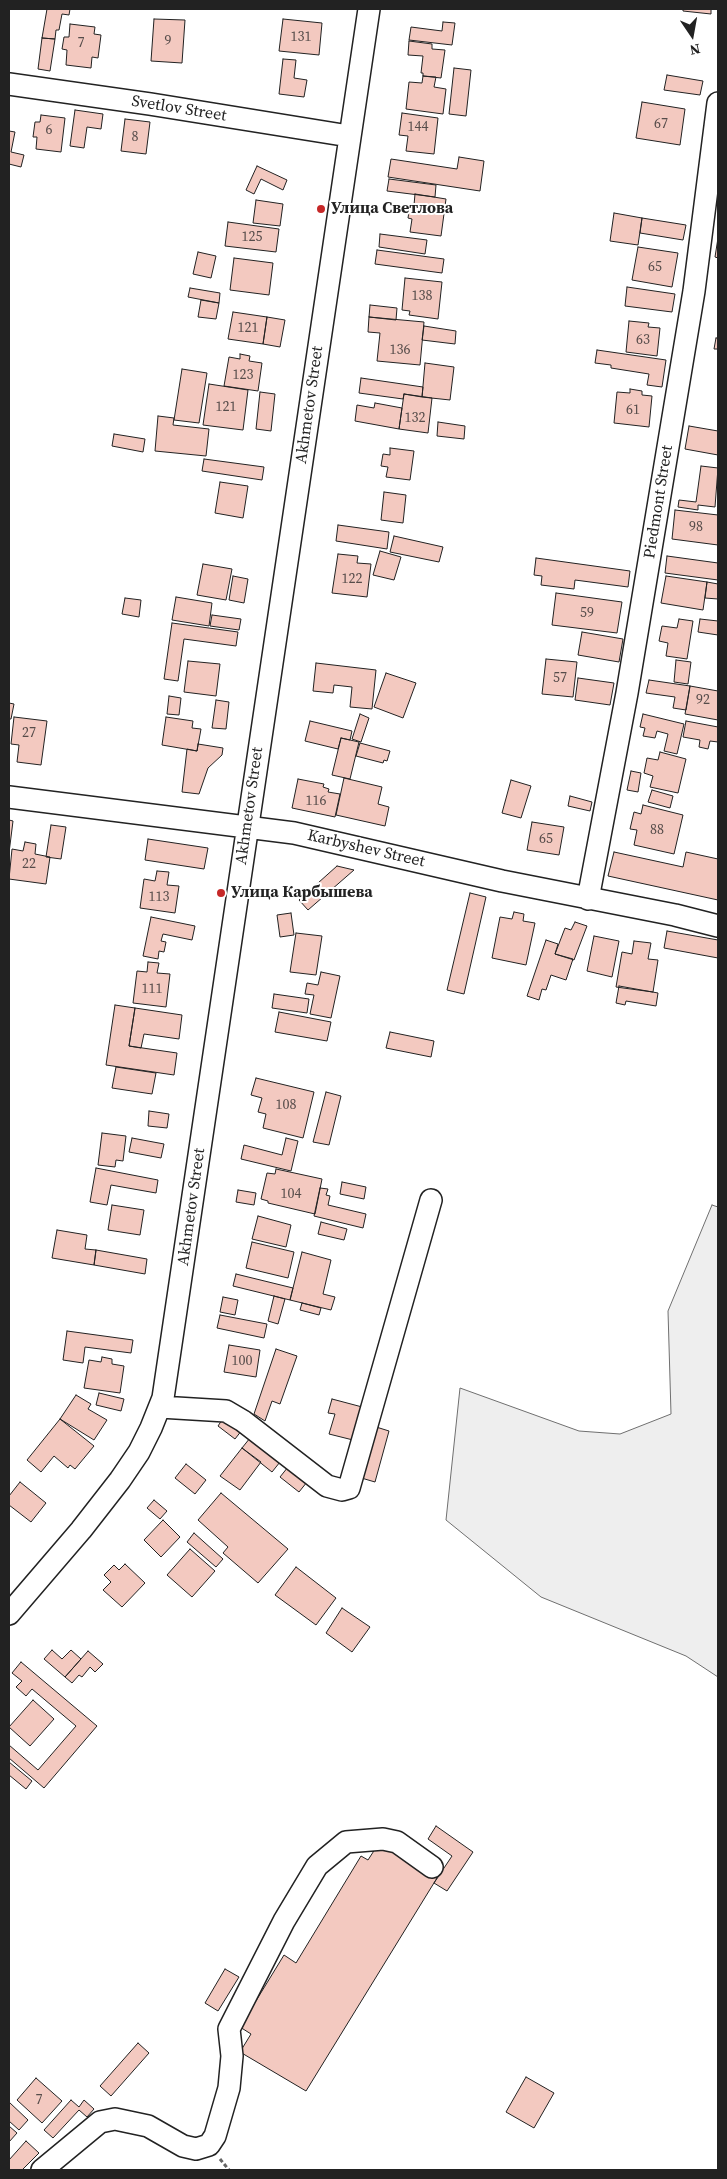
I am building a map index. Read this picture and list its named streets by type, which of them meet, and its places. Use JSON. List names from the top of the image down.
{
  "streets": {
    "street": [
      "Svetlov Street",
      "Akhmetov Street",
      "Piedmont Street",
      "Karbyshev Street"
    ]
  },
  "crossings": [
    ["Svetlov Street", "Akhmetov Street"],
    ["Akhmetov Street", "Karbyshev Street"],
    ["Piedmont Street", "Karbyshev Street"]
  ],
  "places": ["Улица Светлова", "Улица Карбышева"],
  "house_numbers": [
    "131",
    "9",
    "7",
    "67",
    "144",
    "6",
    "8",
    "125",
    "65",
    "138",
    "121",
    "63",
    "136",
    "123",
    "121",
    "61",
    "132",
    "98",
    "122",
    "59",
    "57",
    "92",
    "27",
    "116",
    "88",
    "65",
    "22",
    "113",
    "111",
    "108",
    "104",
    "100",
    "7"
  ],
  "north": "bottom"
}
